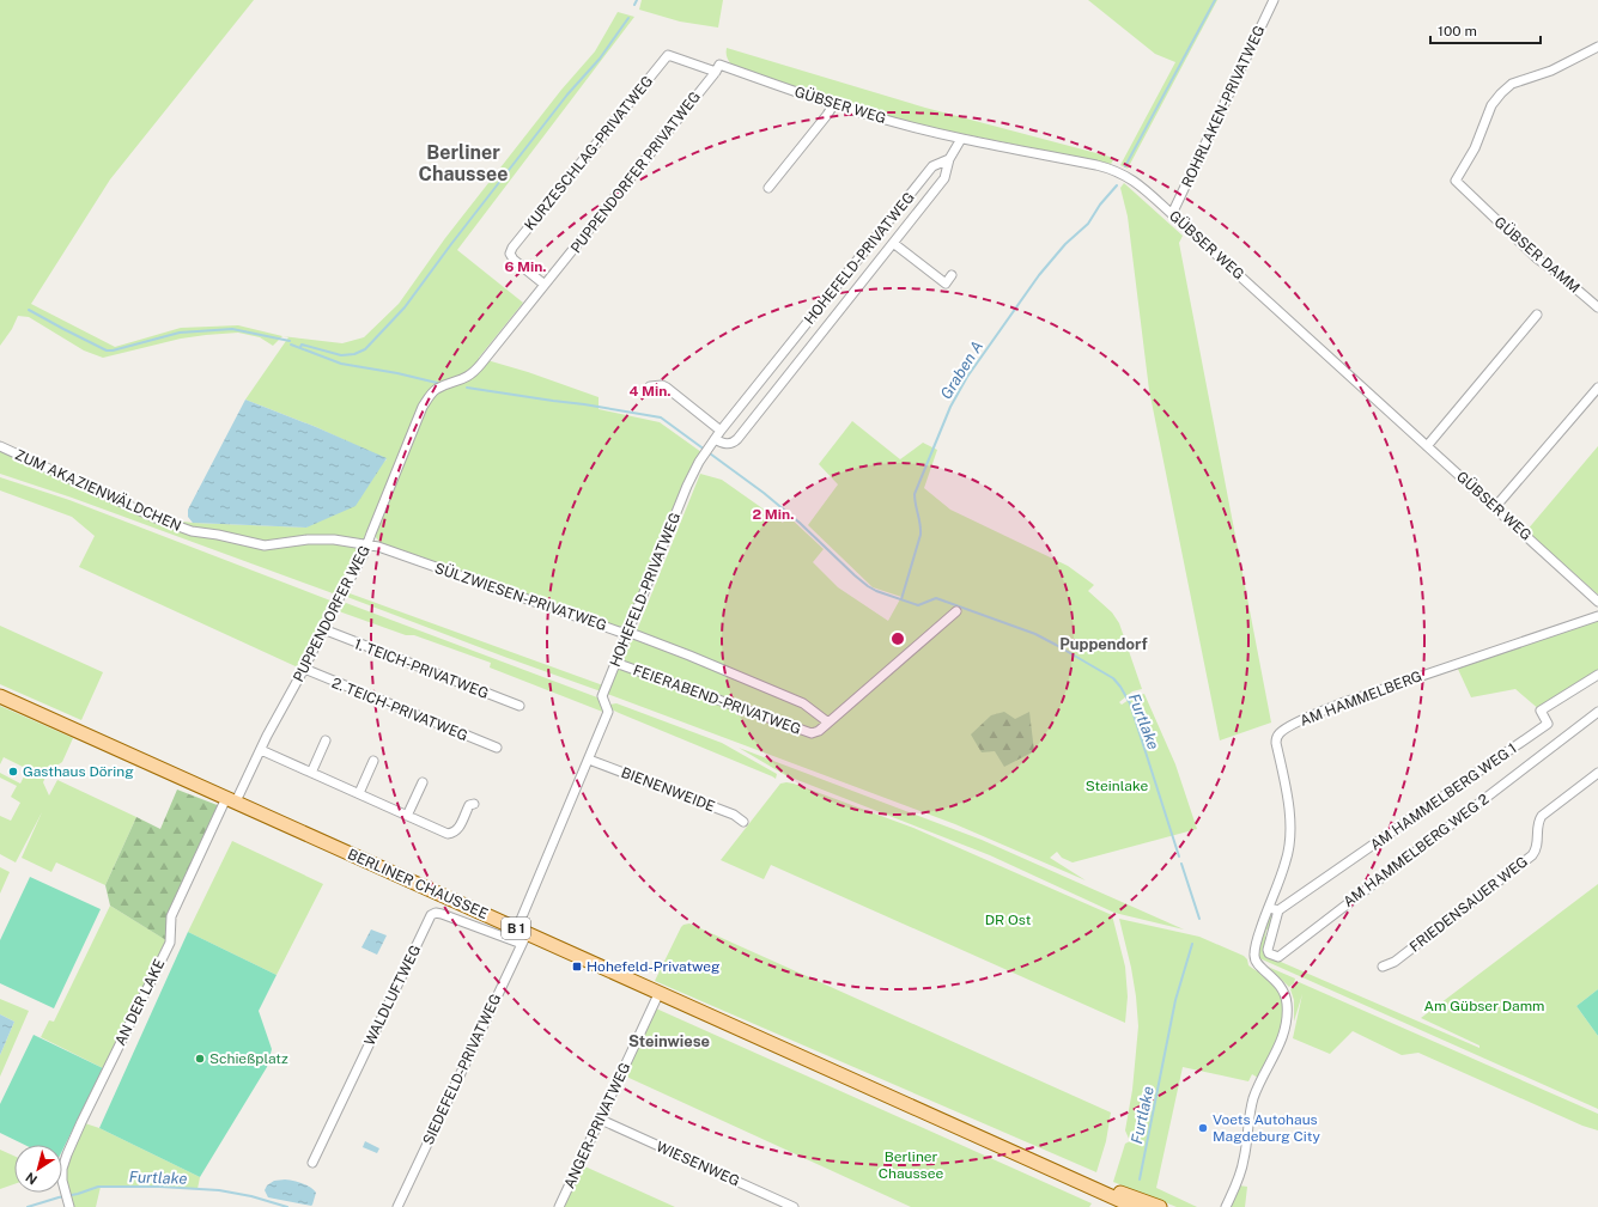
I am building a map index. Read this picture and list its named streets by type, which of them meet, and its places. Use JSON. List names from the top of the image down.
{
  "streets": {
    "main road": ["BERLINER CHAUSSEE", "B 1"],
    "street": [
      "GÜBSER WEG",
      "ROHRLAKEN-PRIVATWEG",
      "KURZESCHLAG-PRIVATWEG",
      "PUPPENDORFER PRIVATWEG",
      "GÜBSER DAMM",
      "HOHEFELD-PRIVATWEG",
      "ZUM AKAZIENWÄLDCHEN",
      "SÜLZWIESEN-PRIVATWEG",
      "PUPPENDORFER WEG",
      "1. TEICH-PRIVATWEG",
      "AM HAMMELBERG",
      "FEIERABEND-PRIVATWEG",
      "2. TEICH-PRIVATWEG",
      "BIENENWEIDE",
      "AM HAMMELBERG WEG 1",
      "AM HAMMELBERG WEG 2",
      "FRIEDENSAUER WEG",
      "WALDLUFTWEG",
      "AN DER LAKE",
      "SIEDEFELD-PRIVATWEG",
      "ANGER-PRIVATWEG",
      "WIESENWEG"
    ]
  },
  "crossings": [
    ["GÜBSER WEG", "ROHRLAKEN-PRIVATWEG"],
    ["GÜBSER WEG", "KURZESCHLAG-PRIVATWEG"],
    ["GÜBSER WEG", "PUPPENDORFER PRIVATWEG"],
    ["GÜBSER WEG", "HOHEFELD-PRIVATWEG"],
    ["KURZESCHLAG-PRIVATWEG", "PUPPENDORFER PRIVATWEG"],
    ["PUPPENDORFER PRIVATWEG", "PUPPENDORFER WEG"],
    ["HOHEFELD-PRIVATWEG", "SÜLZWIESEN-PRIVATWEG"],
    ["HOHEFELD-PRIVATWEG", "FEIERABEND-PRIVATWEG"],
    ["HOHEFELD-PRIVATWEG", "BIENENWEIDE"],
    ["HOHEFELD-PRIVATWEG", "BERLINER CHAUSSEE"],
    ["HOHEFELD-PRIVATWEG", "WALDLUFTWEG"],
    ["HOHEFELD-PRIVATWEG", "SIEDEFELD-PRIVATWEG"],
    ["ZUM AKAZIENWÄLDCHEN", "SÜLZWIESEN-PRIVATWEG"],
    ["ZUM AKAZIENWÄLDCHEN", "PUPPENDORFER WEG"],
    ["SÜLZWIESEN-PRIVATWEG", "PUPPENDORFER WEG"],
    ["SÜLZWIESEN-PRIVATWEG", "FEIERABEND-PRIVATWEG"],
    ["PUPPENDORFER WEG", "1. TEICH-PRIVATWEG"],
    ["PUPPENDORFER WEG", "2. TEICH-PRIVATWEG"],
    ["PUPPENDORFER WEG", "BERLINER CHAUSSEE"],
    ["PUPPENDORFER WEG", "AN DER LAKE"],
    ["AM HAMMELBERG WEG 1", "AM HAMMELBERG WEG 2"],
    ["BERLINER CHAUSSEE", "WALDLUFTWEG"],
    ["BERLINER CHAUSSEE", "AN DER LAKE"],
    ["BERLINER CHAUSSEE", "SIEDEFELD-PRIVATWEG"],
    ["BERLINER CHAUSSEE", "ANGER-PRIVATWEG"],
    ["WALDLUFTWEG", "SIEDEFELD-PRIVATWEG"],
    ["ANGER-PRIVATWEG", "WIESENWEG"]
  ],
  "districts": ["Berliner Chaussee", "Puppendorf", "Steinwiese"],
  "water": ["Graben A", "Furtlake"],
  "parks": [
    "Steinlake",
    "DR Ost",
    "Am Gübser Damm",
    "Berliner Chaussee"
  ],
  "places": {
    "other": ["Gasthaus Döring", "Schießplatz", "Voets Autohaus Magdeburg City"],
    "transit": ["Hohefeld-Privatweg"]
  },
  "scale_bar": "100 m",
  "north": "bottom left",
  "rings": ["6 Min.", "4 Min.", "2 Min."]
}
